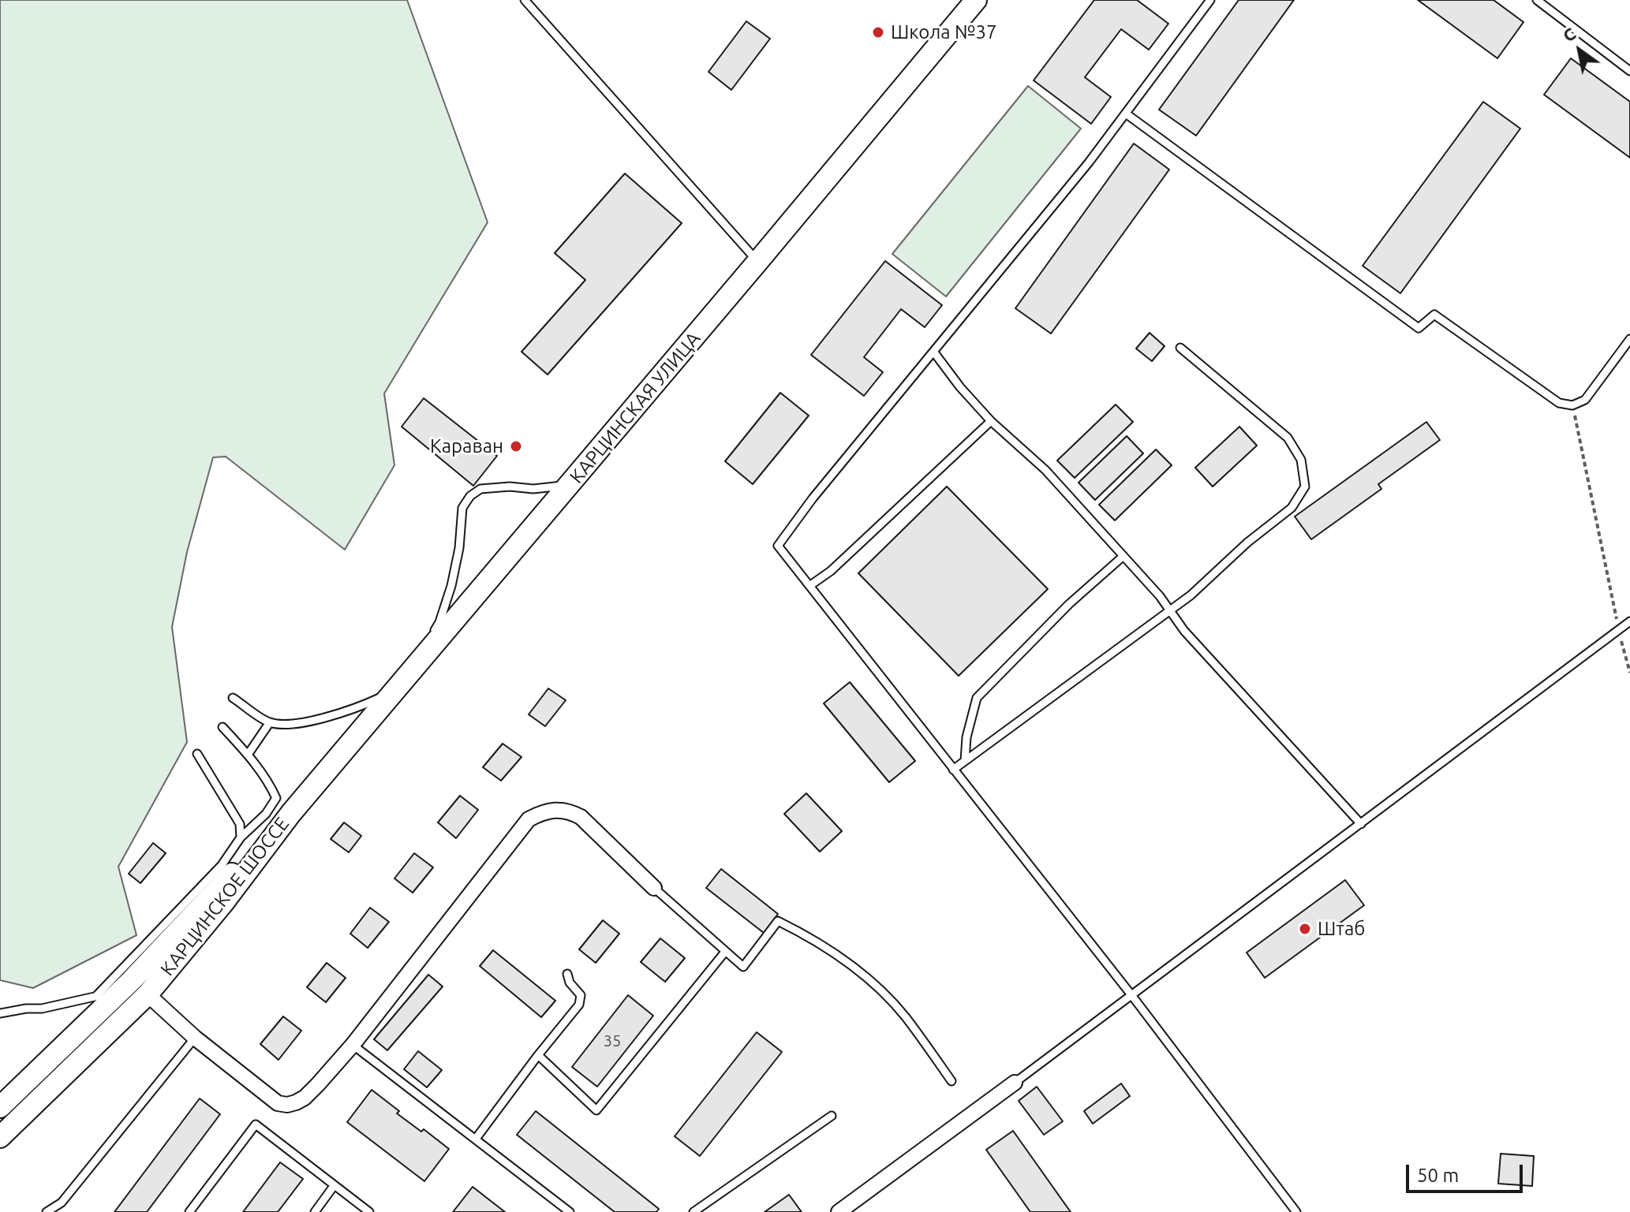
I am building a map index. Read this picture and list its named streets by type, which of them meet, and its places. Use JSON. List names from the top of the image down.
{
  "streets": {
    "main road": ["КАРЦИНСКАЯ УЛИЦА", "КАРЦИНСКОЕ ШОССЕ"]
  },
  "crossings": [
    ["КАРЦИНСКАЯ УЛИЦА", "КАРЦИНСКОЕ ШОССЕ"]
  ],
  "places": ["Школа №37", "Караван", "Штаб"],
  "house_numbers": ["35"],
  "scale_bar": "50 m",
  "north": "top left"
}
